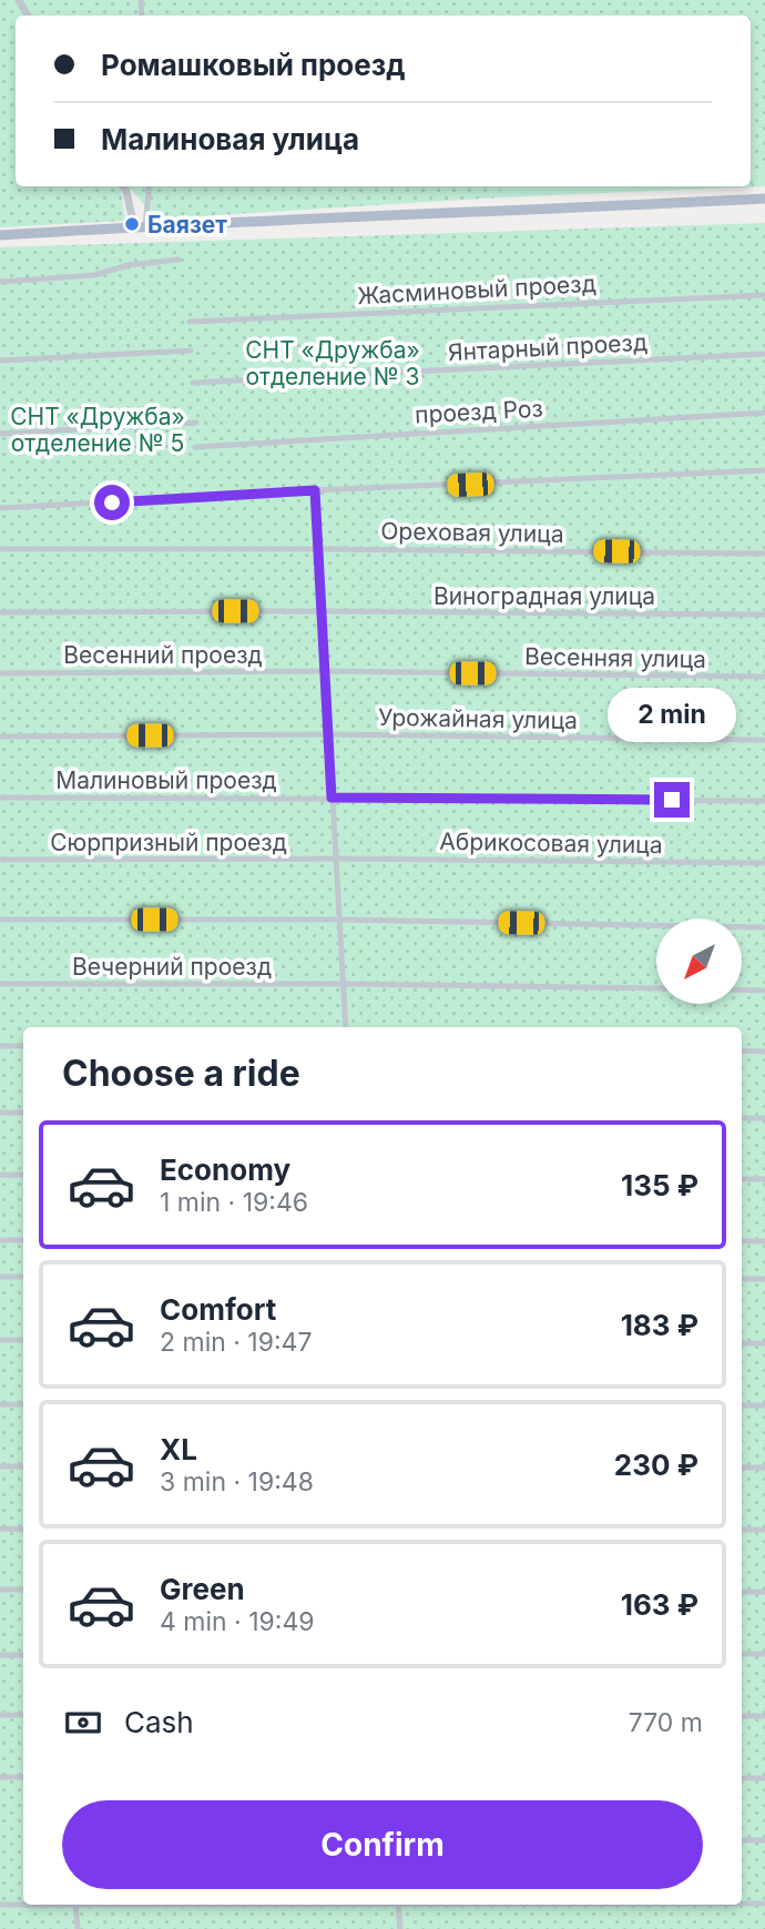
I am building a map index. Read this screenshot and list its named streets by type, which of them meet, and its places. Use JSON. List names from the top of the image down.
{
  "streets": {
    "street": [
      "Жасминовый проезд",
      "Янтарный проезд",
      "проезд Роз",
      "Ореховая улица",
      "Виноградная улица",
      "Весенний проезд",
      "Весенняя улица",
      "Урожайная улица",
      "Малиновый проезд",
      "Сюрпризный проезд",
      "Абрикосовая улица",
      "Вечерний проезд"
    ]
  },
  "crossings": [
    ["Весенний проезд", "Весенняя улица"],
    ["Сюрпризный проезд", "Абрикосовая улица"]
  ],
  "parks": ["СНТ «Дружба» отделение № 3", "СНТ «Дружба» отделение № 5"],
  "places": ["Баязет"],
  "north": "bottom left",
  "page": {
    "banner": ["Ромашковый проезд", "Малиновая улица"],
    "bubble": "2 min",
    "heading": "Choose a ride",
    "list": [
      {
        "name": "Economy",
        "note": "1 min · 19:46",
        "value": "135 ₽"
      },
      {
        "name": "Comfort",
        "note": "2 min · 19:47",
        "value": "183 ₽"
      },
      {
        "name": "XL",
        "note": "3 min · 19:48",
        "value": "230 ₽"
      },
      {
        "name": "Green",
        "note": "4 min · 19:49",
        "value": "163 ₽"
      }
    ],
    "pay": ["Cash", "770 m"],
    "buttons": "Confirm"
  }
}
